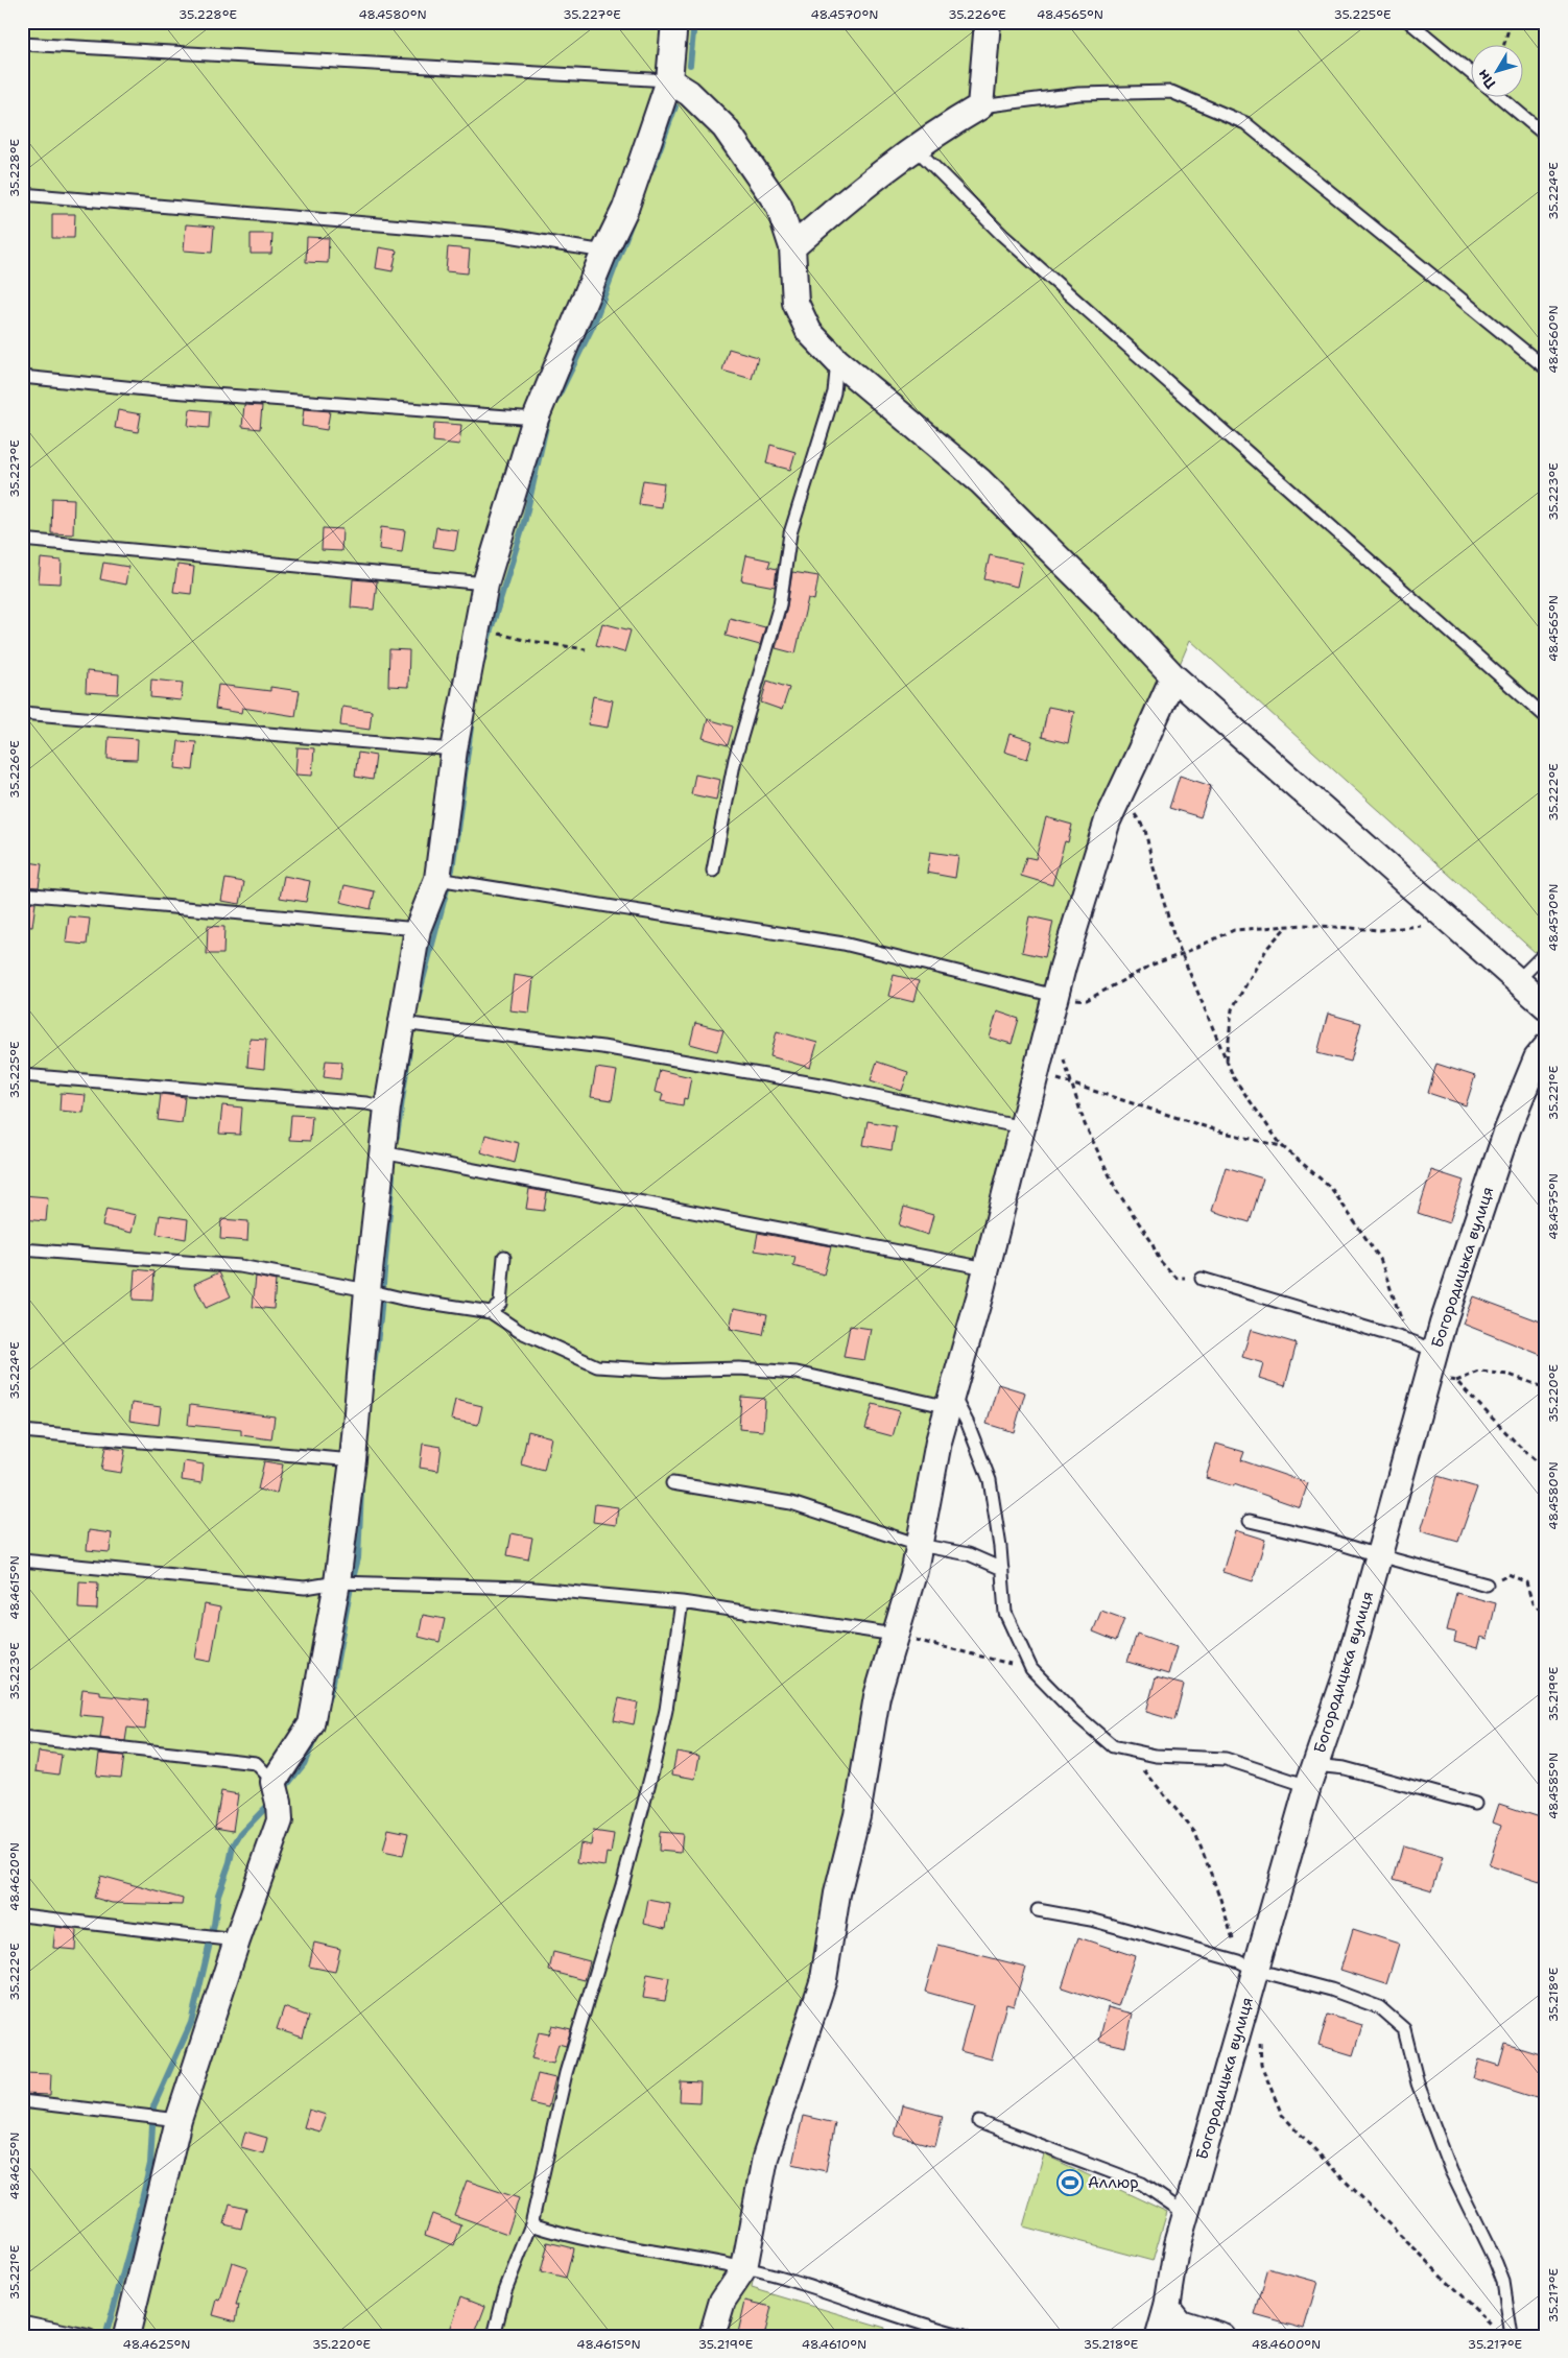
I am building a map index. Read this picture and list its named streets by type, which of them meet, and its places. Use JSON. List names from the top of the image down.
{
  "streets": {
    "street": ["Богородицька вулиця"]
  },
  "places": {
    "sports": ["Аллюр"]
  },
  "north": "bottom left",
  "coordinates": [
    "35.228°E",
    "48.4580°N",
    "35.227°E",
    "48.4570°N",
    "35.226°E",
    "48.4565°N",
    "35.225°E",
    "35.224°E",
    "48.4560°N",
    "35.223°E",
    "35.222°E",
    "35.221°E",
    "48.4575°N",
    "35.220°E",
    "48.4615°N",
    "35.219°E",
    "48.4585°N",
    "48.4620°N",
    "35.218°E",
    "48.4625°N",
    "35.217°E",
    "48.4610°N",
    "48.4600°N"
  ]
}
